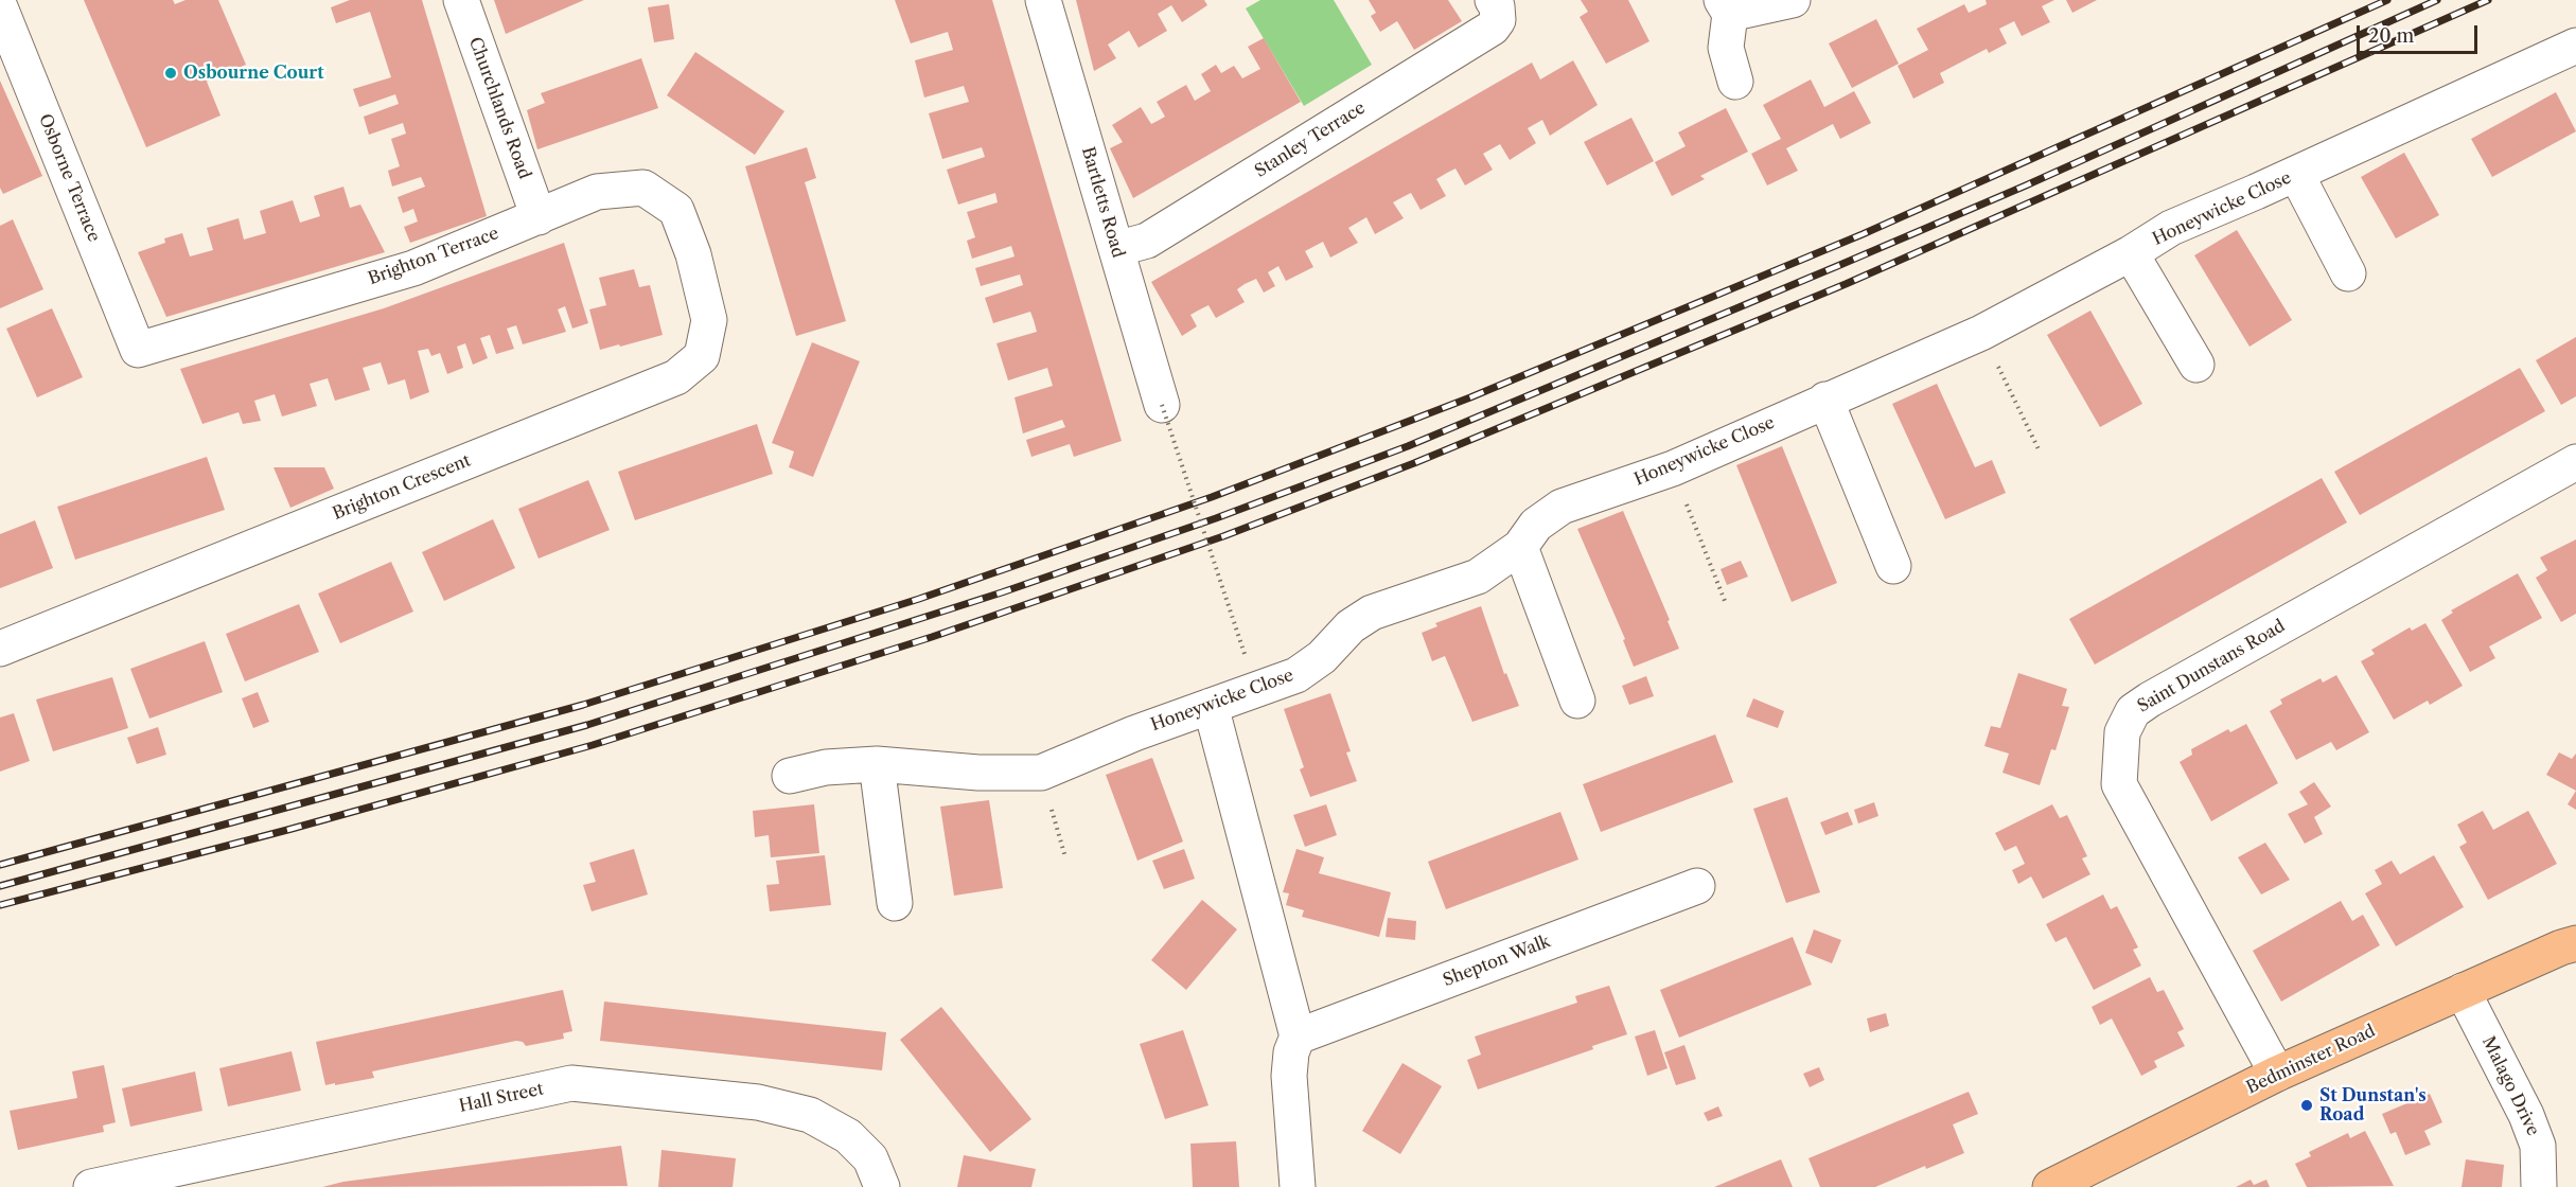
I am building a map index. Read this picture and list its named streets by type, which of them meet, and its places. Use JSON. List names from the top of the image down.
{
  "streets": {
    "main road": ["Bedminster Road"],
    "street": [
      "Churchlands Road",
      "Stanley Terrace",
      "Osborne Terrace",
      "Bartletts Road",
      "Honeywicke Close",
      "Brighton Terrace",
      "Brighton Crescent",
      "Saint Dunstans Road",
      "Shepton Walk",
      "Malago Drive",
      "Hall Street"
    ]
  },
  "crossings": [
    ["Churchlands Road", "Brighton Terrace"],
    ["Stanley Terrace", "Bartletts Road"],
    ["Osborne Terrace", "Brighton Terrace"],
    ["Brighton Terrace", "Brighton Crescent"],
    ["Saint Dunstans Road", "Bedminster Road"],
    ["Bedminster Road", "Malago Drive"]
  ],
  "places": ["Osbourne Court", "St Dunstan's Road"],
  "scale_bar": "20 m"
}
